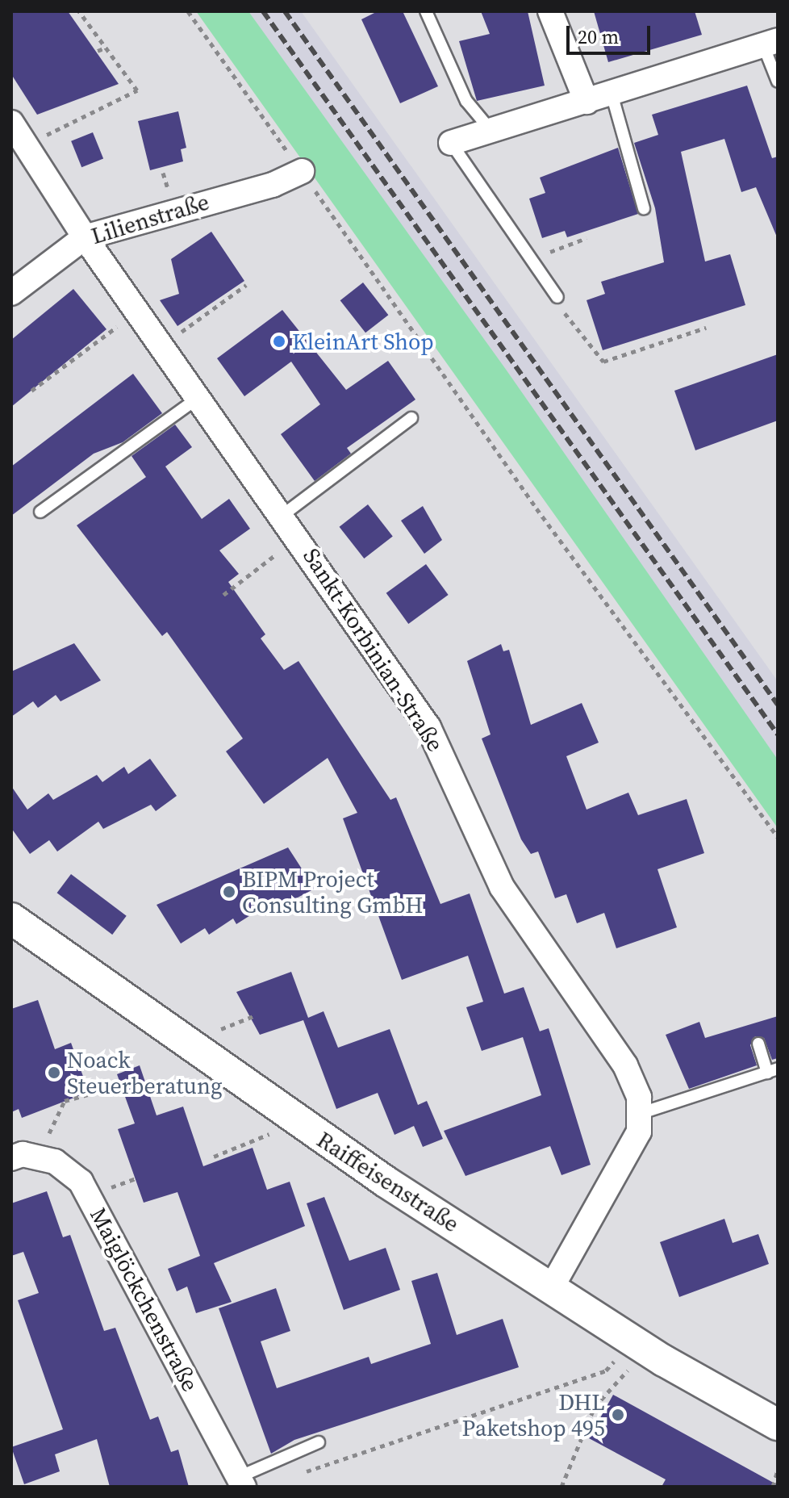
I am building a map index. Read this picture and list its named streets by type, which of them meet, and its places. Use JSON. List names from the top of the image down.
{
  "streets": {
    "street": [
      "Lilienstraße",
      "Sankt-Korbinian-Straße",
      "Raiffeisenstraße",
      "Maiglöckchenstraße"
    ]
  },
  "crossings": [
    ["Lilienstraße", "Sankt-Korbinian-Straße"],
    ["Sankt-Korbinian-Straße", "Raiffeisenstraße"]
  ],
  "places": [
    "KleinArt Shop",
    "BIPM Project Consulting GmbH",
    "Noack Steuerberatung",
    "DHL Paketshop 495"
  ],
  "scale_bar": "20 m"
}
